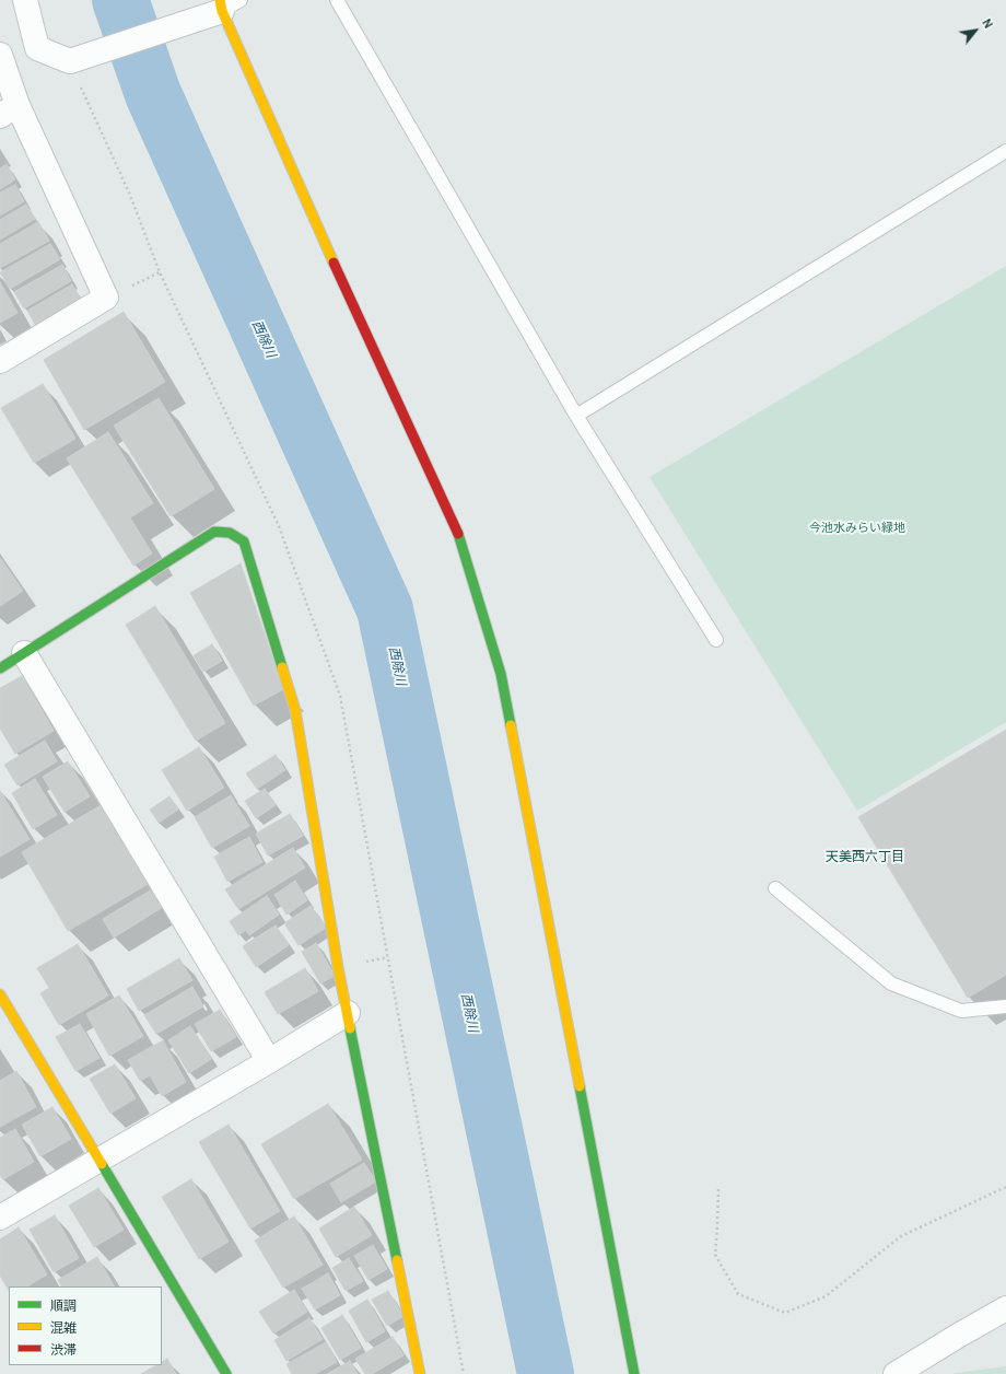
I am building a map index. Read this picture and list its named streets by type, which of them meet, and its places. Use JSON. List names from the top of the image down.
{
  "districts": ["天美西六丁目"],
  "water": ["西除川"],
  "parks": ["今池水みらい緑地"],
  "legend": ["順調", "混雑", "渋滞"],
  "north": "top right"
}
